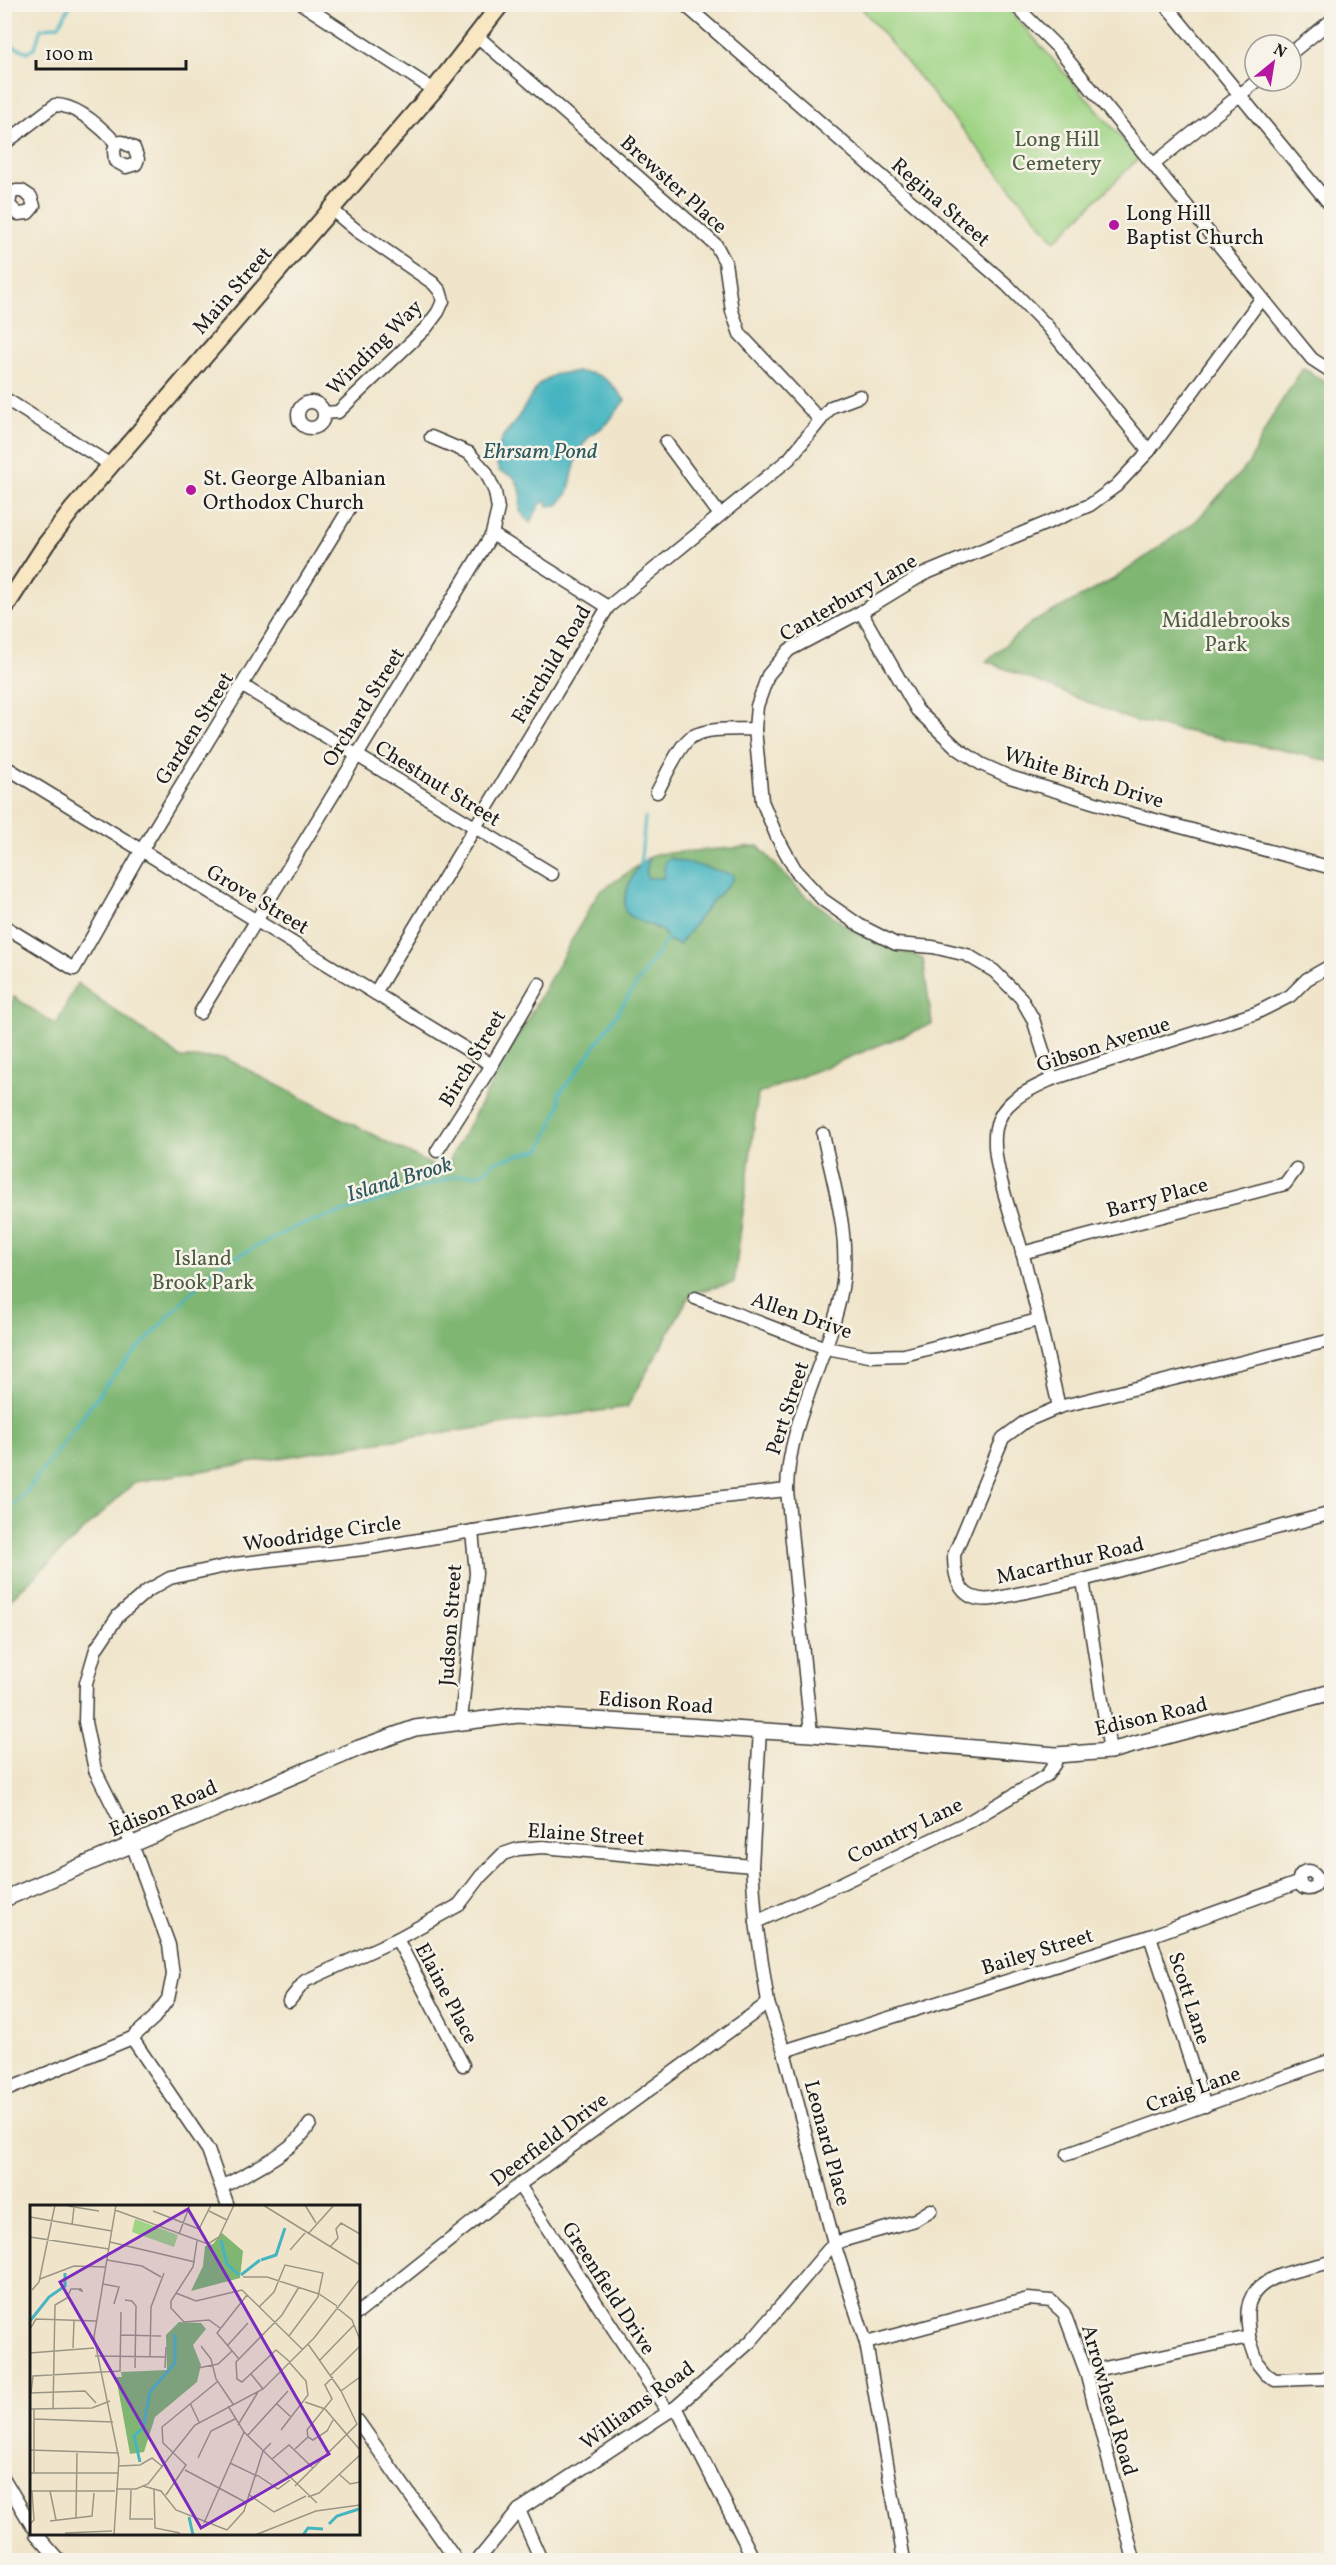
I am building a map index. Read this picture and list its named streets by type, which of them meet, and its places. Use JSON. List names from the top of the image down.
{
  "streets": {
    "main road": ["Main Street"],
    "street": [
      "Brewster Place",
      "Regina Street",
      "Winding Way",
      "Canterbury Lane",
      "Fairchild Road",
      "Orchard Street",
      "Garden Street",
      "White Birch Drive",
      "Chestnut Street",
      "Grove Street",
      "Gibson Avenue",
      "Birch Street",
      "Barry Place",
      "Allen Drive",
      "Pert Street",
      "Woodridge Circle",
      "Macarthur Road",
      "Judson Street",
      "Edison Road",
      "Country Lane",
      "Elaine Street",
      "Bailey Street",
      "Elaine Place",
      "Scott Lane",
      "Craig Lane",
      "Deerfield Drive",
      "Leonard Place",
      "Greenfield Drive",
      "Arrowhead Road",
      "Williams Road"
    ]
  },
  "crossings": [
    ["Brewster Place", "Main Street"],
    ["Brewster Place", "Fairchild Road"],
    ["Regina Street", "Canterbury Lane"],
    ["Main Street", "Winding Way"],
    ["Canterbury Lane", "White Birch Drive"],
    ["Canterbury Lane", "Gibson Avenue"],
    ["Fairchild Road", "Chestnut Street"],
    ["Fairchild Road", "Grove Street"],
    ["Orchard Street", "Chestnut Street"],
    ["Orchard Street", "Grove Street"],
    ["Garden Street", "Chestnut Street"],
    ["Garden Street", "Grove Street"],
    ["Grove Street", "Birch Street"],
    ["Gibson Avenue", "Barry Place"],
    ["Gibson Avenue", "Allen Drive"],
    ["Gibson Avenue", "Macarthur Road"],
    ["Allen Drive", "Pert Street"],
    ["Pert Street", "Woodridge Circle"],
    ["Pert Street", "Edison Road"],
    ["Woodridge Circle", "Judson Street"],
    ["Woodridge Circle", "Edison Road"],
    ["Judson Street", "Edison Road"],
    ["Edison Road", "Country Lane"],
    ["Edison Road", "Leonard Place"],
    ["Country Lane", "Leonard Place"],
    ["Elaine Street", "Elaine Place"],
    ["Elaine Street", "Leonard Place"],
    ["Bailey Street", "Scott Lane"],
    ["Bailey Street", "Leonard Place"],
    ["Scott Lane", "Craig Lane"],
    ["Deerfield Drive", "Leonard Place"],
    ["Deerfield Drive", "Greenfield Drive"],
    ["Leonard Place", "Arrowhead Road"],
    ["Leonard Place", "Williams Road"],
    ["Greenfield Drive", "Williams Road"]
  ],
  "water": ["Ehrsam Pond", "Island Brook"],
  "parks": ["Long Hill Cemetery", "Middlebrooks Park", "Island Brook Park"],
  "places": ["Long Hill Baptist Church", "St. George Albanian Orthodox Church"],
  "scale_bar": "100 m",
  "north": "top right"
}
